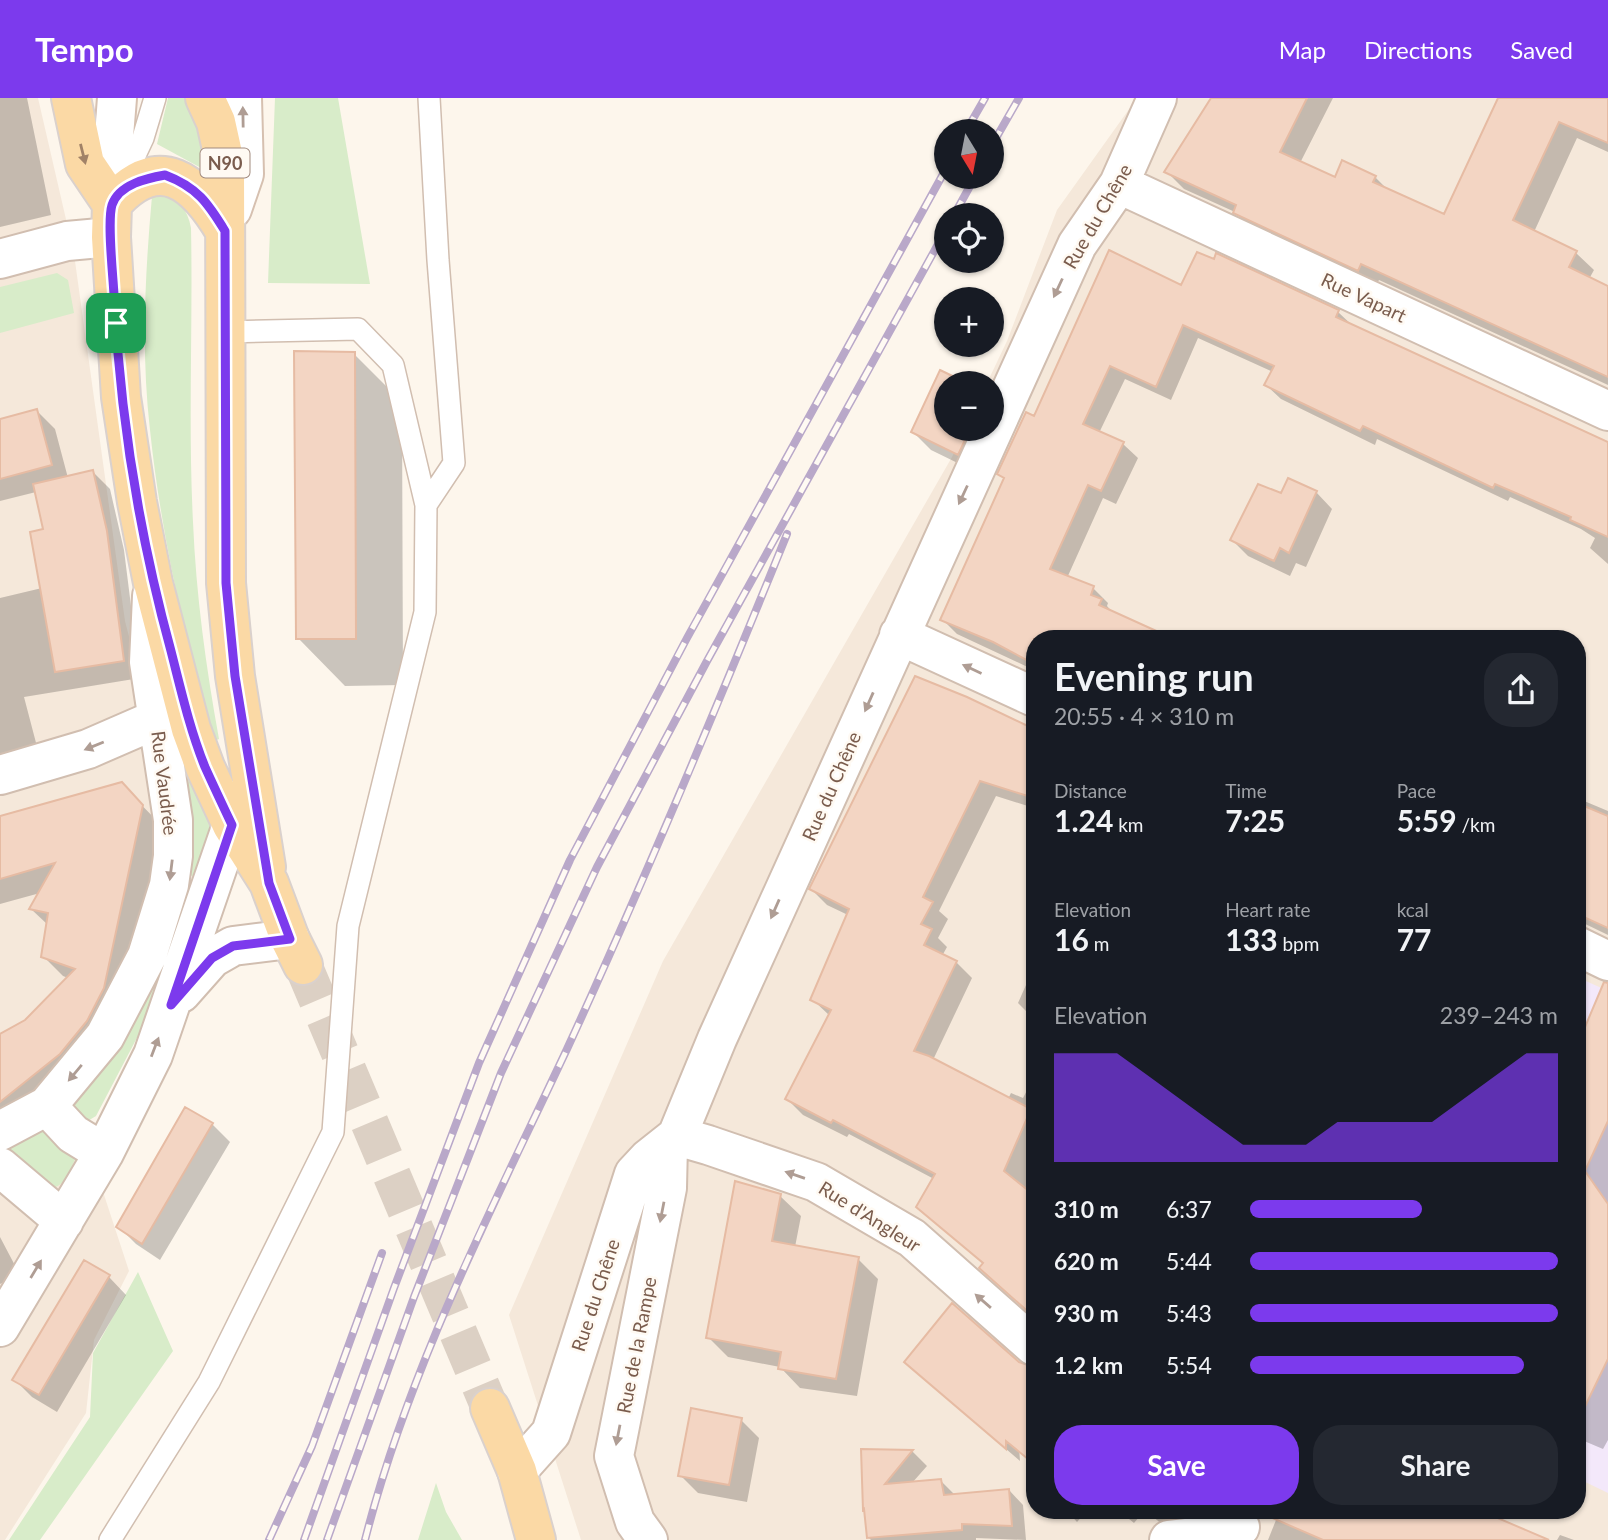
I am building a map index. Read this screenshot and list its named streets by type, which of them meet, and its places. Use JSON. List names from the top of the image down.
{
  "streets": {
    "main road": ["N90"],
    "street": [
      "Rue du Chêne",
      "Rue Vapart",
      "Rue Vaudrée",
      "Rue d'Angleur",
      "Rue de la Rampe"
    ]
  },
  "crossings": [
    ["N90", "Rue Vaudrée"],
    ["Rue du Chêne", "Rue Vapart"],
    ["Rue du Chêne", "Rue d'Angleur"],
    ["Rue du Chêne", "Rue de la Rampe"],
    ["Rue d'Angleur", "Rue de la Rampe"]
  ],
  "one_way": ["Rue du Chêne", "Rue d'Angleur", "Rue de la Rampe"],
  "north": "bottom",
  "page": {
    "header": "Tempo",
    "nav": ["Map", "Directions", "Saved"],
    "map_buttons": ["+", "−"],
    "heading": ["Evening run", "20:55 · 4 × 310 m"],
    "stats": [
      ["Distance", "1.24 km"],
      ["Time", "7:25"],
      ["Pace", "5:59 /km"],
      ["Elevation", "16 m"],
      ["Heart rate", "133 bpm"],
      ["kcal", "77"]
    ],
    "chart": ["Elevation", "239–243 m"],
    "list": [
      {
        "name": "310 m",
        "note": "6:37"
      },
      {
        "name": "620 m",
        "note": "5:44"
      },
      {
        "name": "930 m",
        "note": "5:43"
      },
      {
        "name": "1.2 km",
        "note": "5:54"
      }
    ],
    "buttons": ["Save", "Share"]
  }
}
